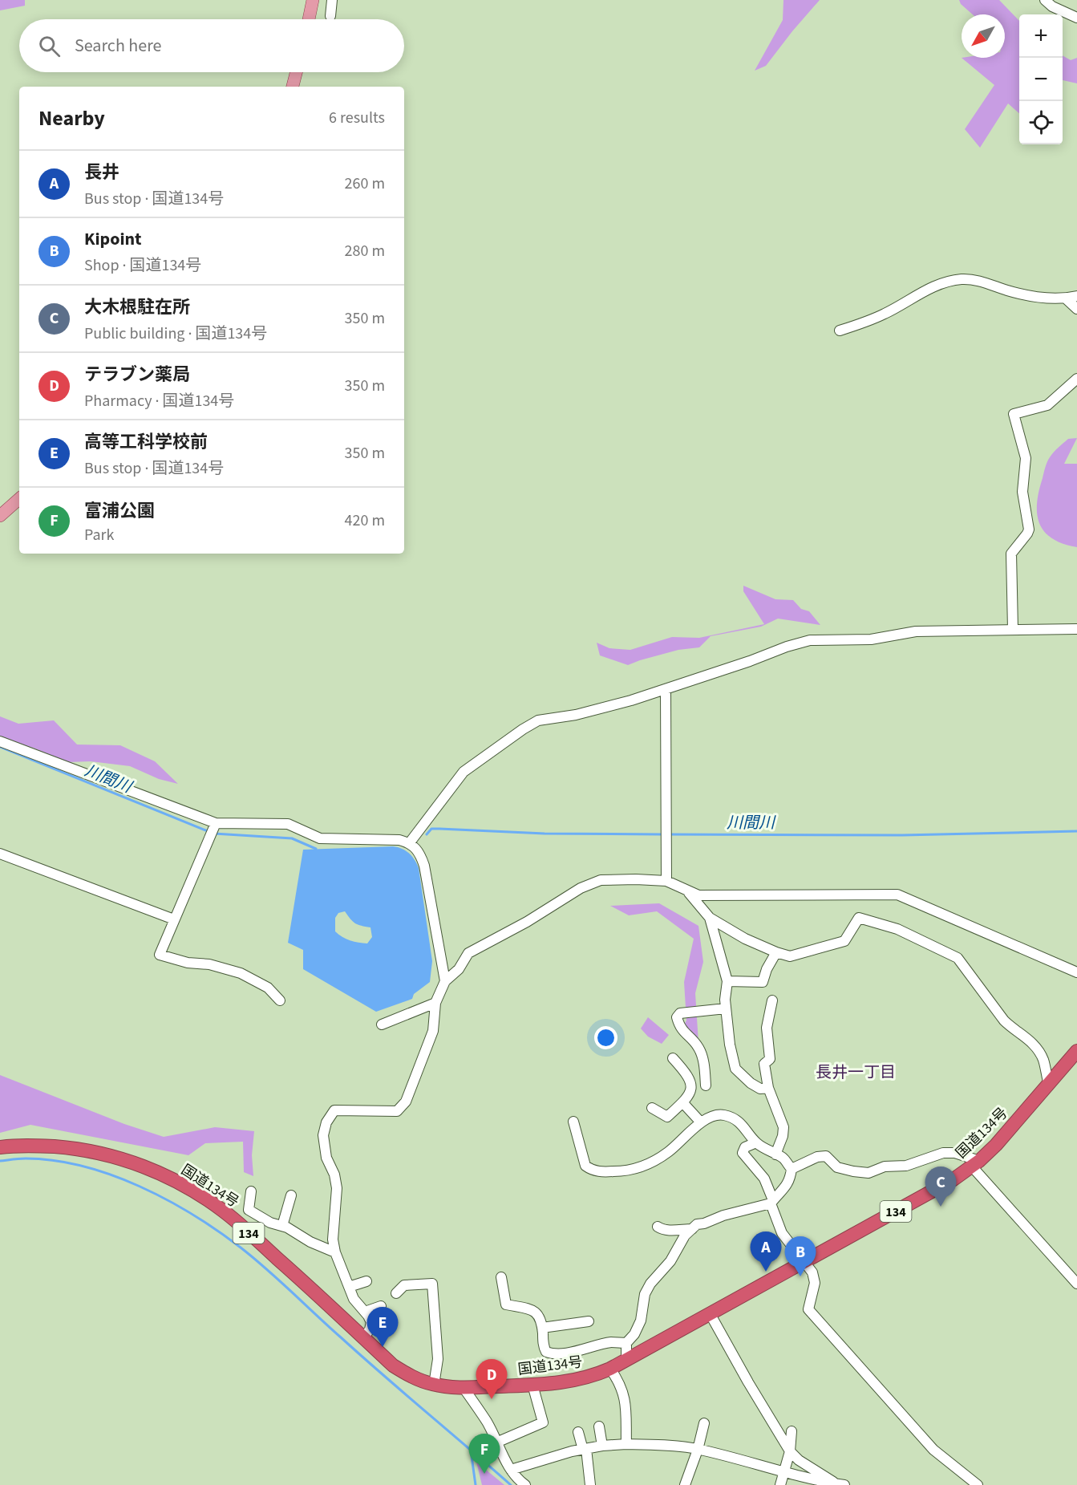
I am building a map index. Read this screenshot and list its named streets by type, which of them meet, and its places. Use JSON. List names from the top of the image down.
{
  "streets": {
    "highway": ["国道134号", "134"]
  },
  "districts": ["長井一丁目"],
  "water": ["川間川"],
  "north": "bottom left",
  "page": {
    "map_buttons": ["+", "−"],
    "search": "Search here",
    "heading": ["Nearby", "6 results"],
    "list": [
      {
        "mark": "A",
        "name": "長井",
        "note": "Bus stop · 国道134号",
        "value": "260 m"
      },
      {
        "mark": "B",
        "name": "Kipoint",
        "note": "Shop · 国道134号",
        "value": "280 m"
      },
      {
        "mark": "C",
        "name": "大木根駐在所",
        "note": "Public building · 国道134号",
        "value": "350 m"
      },
      {
        "mark": "D",
        "name": "テラブン薬局",
        "note": "Pharmacy · 国道134号",
        "value": "350 m"
      },
      {
        "mark": "E",
        "name": "高等工科学校前",
        "note": "Bus stop · 国道134号",
        "value": "350 m"
      },
      {
        "mark": "F",
        "name": "富浦公園",
        "note": "Park",
        "value": "420 m"
      }
    ],
    "pins": [
      "C",
      "A",
      "B",
      "E",
      "D",
      "F"
    ]
  }
}
